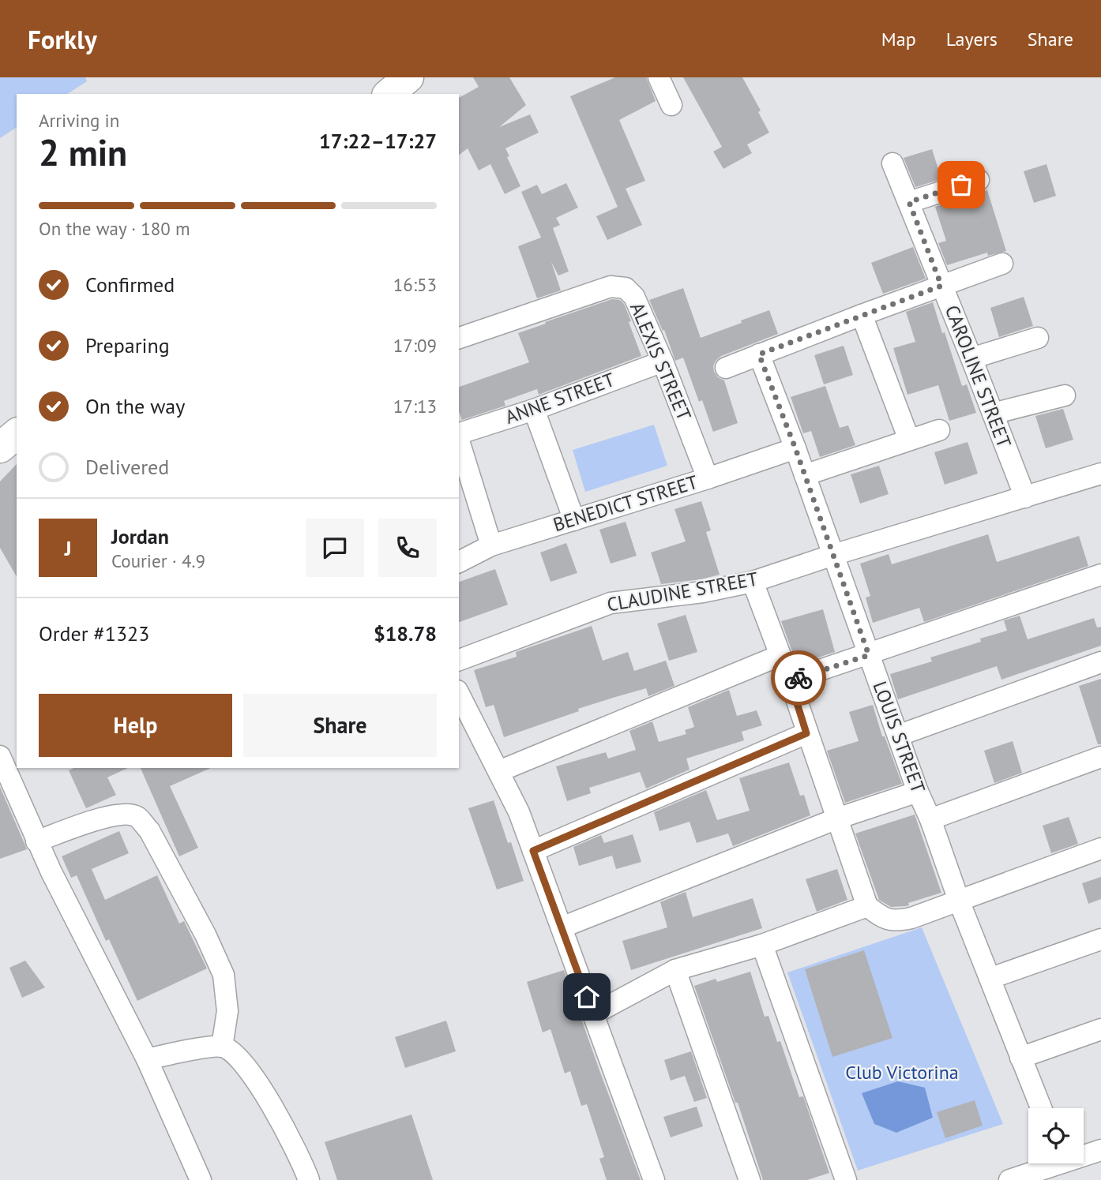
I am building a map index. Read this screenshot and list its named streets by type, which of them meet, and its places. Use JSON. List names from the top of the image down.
{
  "streets": {
    "street": [
      "ALEXIS STREET",
      "CAROLINE STREET",
      "ANNE STREET",
      "BENEDICT STREET",
      "CLAUDINE STREET",
      "LOUIS STREET"
    ]
  },
  "crossings": [
    ["ALEXIS STREET", "ANNE STREET"],
    ["ALEXIS STREET", "BENEDICT STREET"],
    ["CAROLINE STREET", "CLAUDINE STREET"],
    ["BENEDICT STREET", "LOUIS STREET"],
    ["CLAUDINE STREET", "LOUIS STREET"]
  ],
  "parks": ["Club Victorina"],
  "page": {
    "header": "Forkly",
    "nav": ["Map", "Layers", "Share"],
    "heading": ["2 min", "Arriving in", "17:22–17:27"],
    "panel": [
      "Jordan",
      "Courier · 4.9",
      "Order #1323",
      "$18.78"
    ],
    "bar": "On the way · 180 m",
    "list": [
      ["Confirmed", "16:53"],
      ["Preparing", "17:09"],
      ["On the way", "17:13"],
      "Delivered"
    ],
    "round": "J",
    "buttons": ["Help", "Share"]
  }
}
